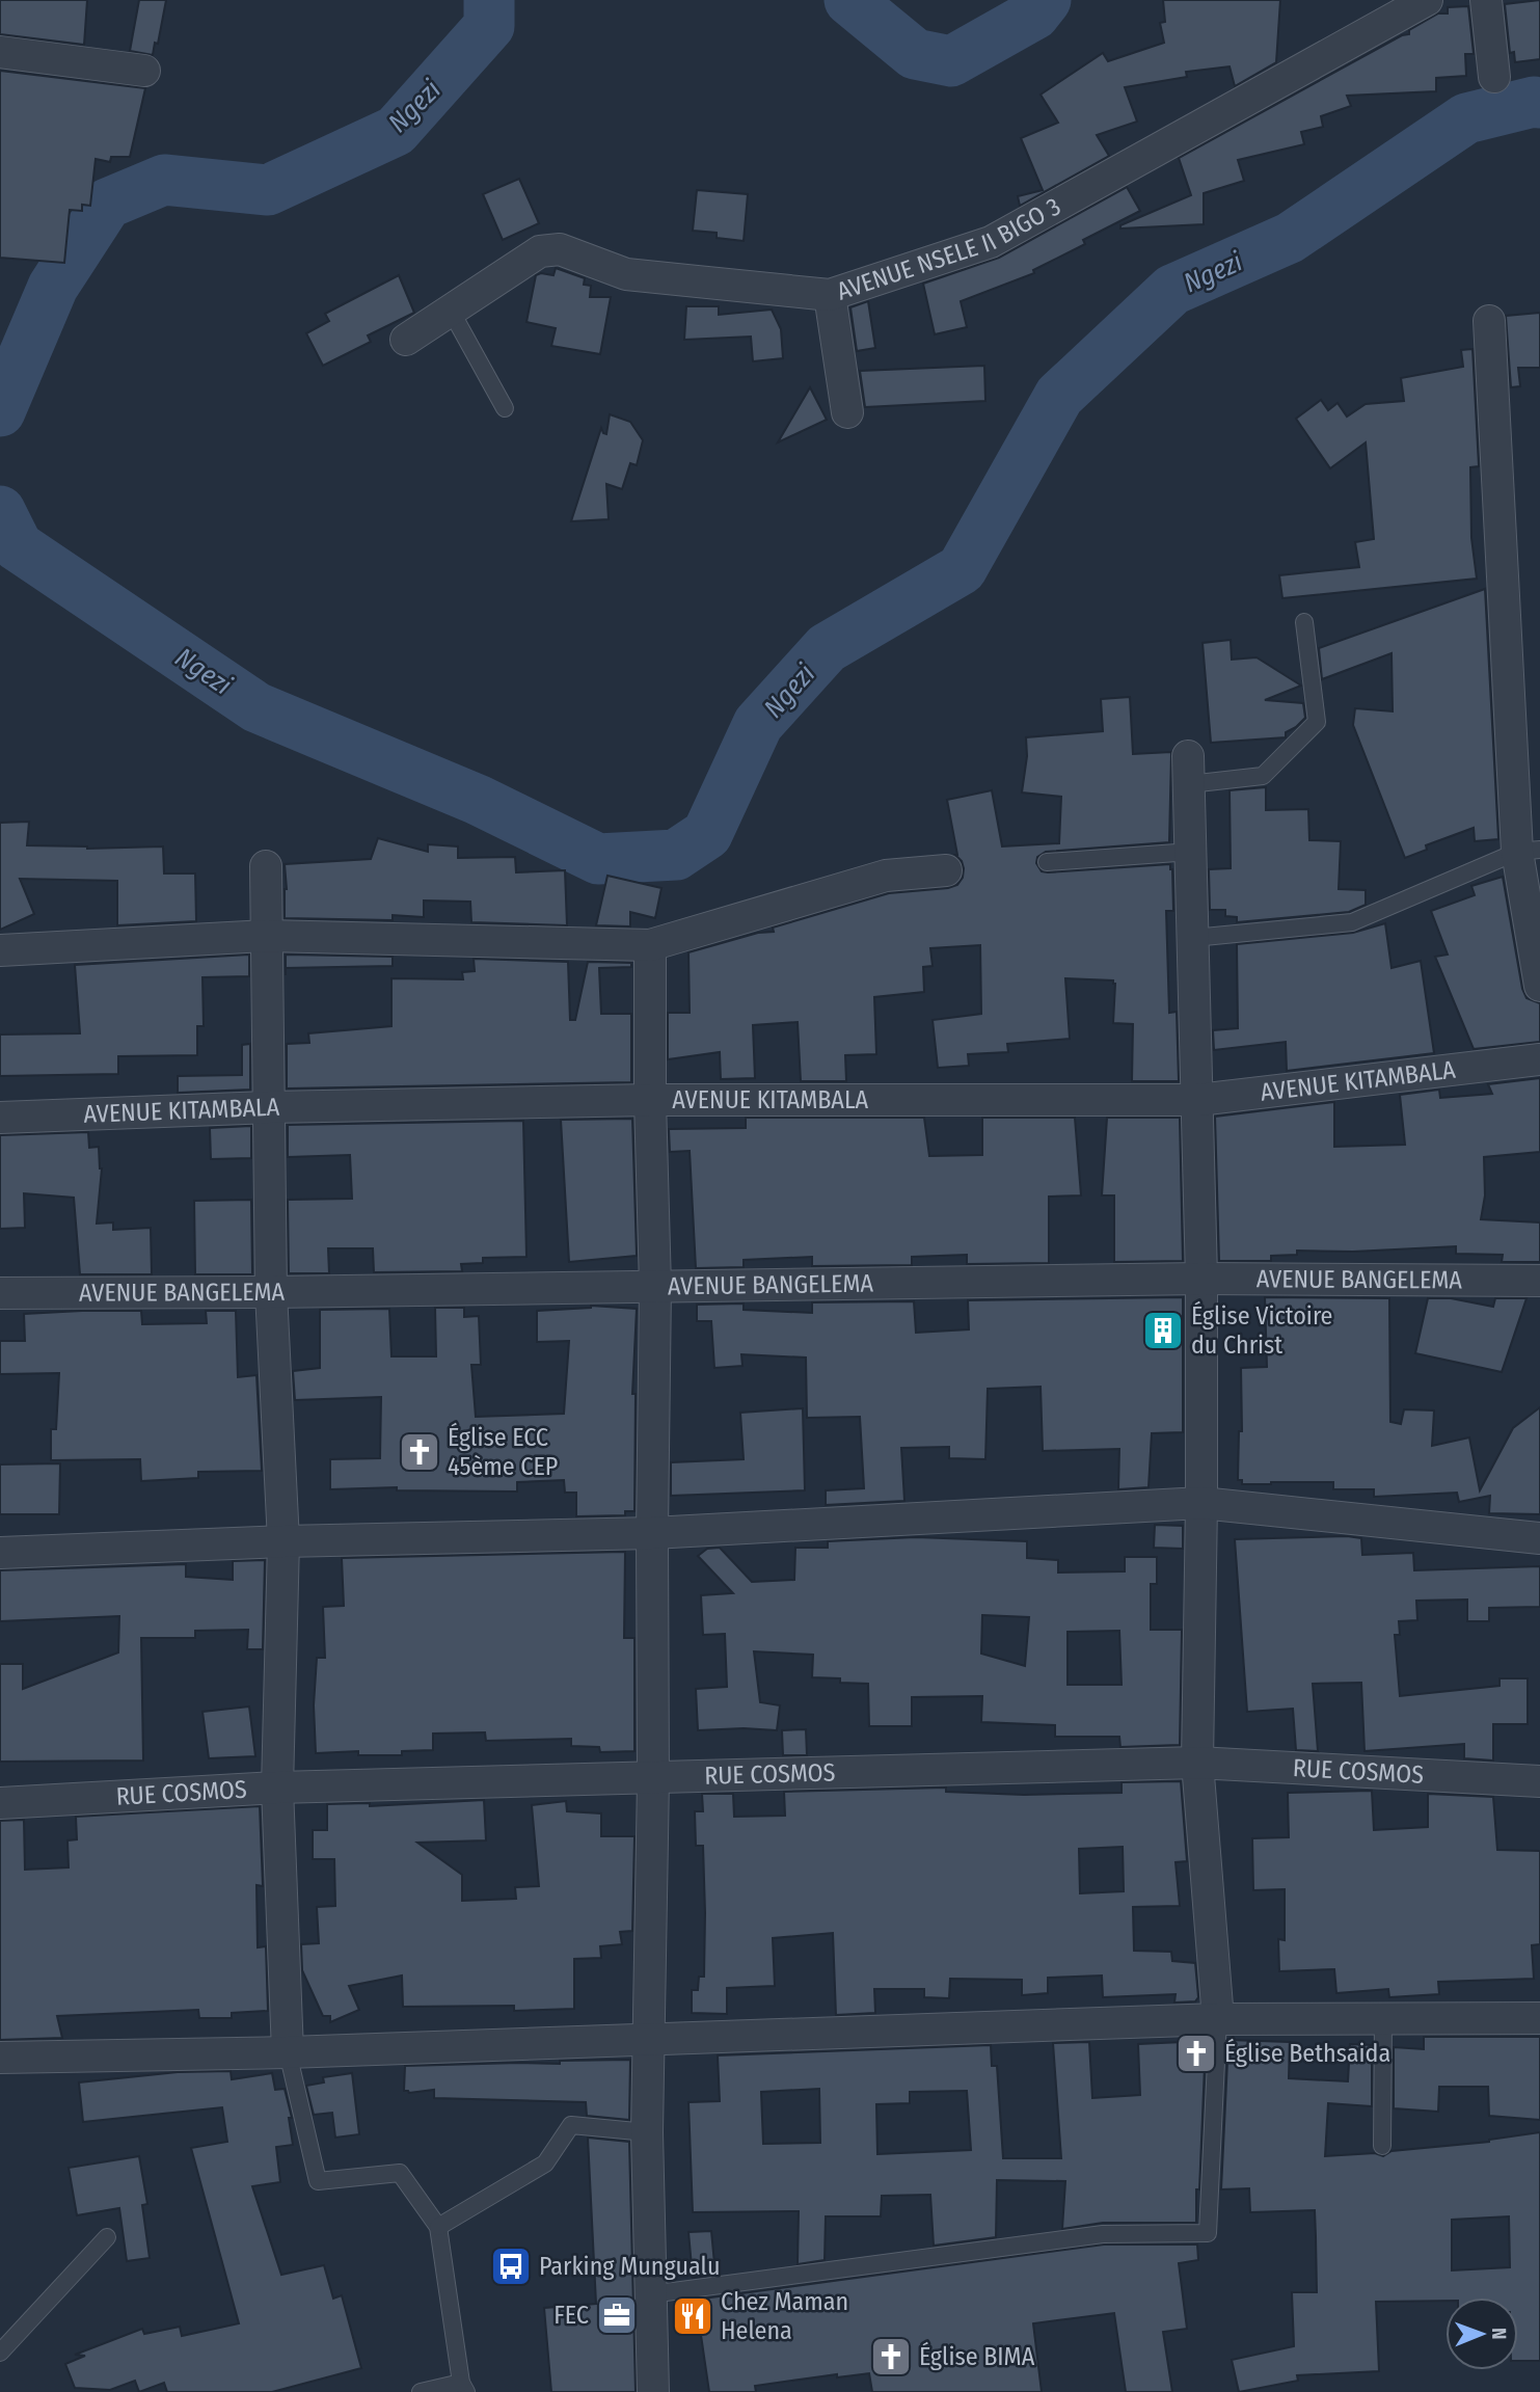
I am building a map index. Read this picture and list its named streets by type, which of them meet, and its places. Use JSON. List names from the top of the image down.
{
  "streets": {
    "street": [
      "AVENUE NSELE II BIGO 3",
      "AVENUE KITAMBALA",
      "AVENUE BANGELEMA",
      "RUE COSMOS"
    ]
  },
  "water": ["Ngezi"],
  "places": {
    "building": ["Église Victoire du Christ"],
    "church": ["Église ECC 45ème CEP", "Église Bethsaida", "Église BIMA"],
    "bus stop": ["Parking Mungualu"],
    "office": ["FEC"],
    "restaurant": ["Chez Maman Helena"]
  },
  "north": "right"
}
